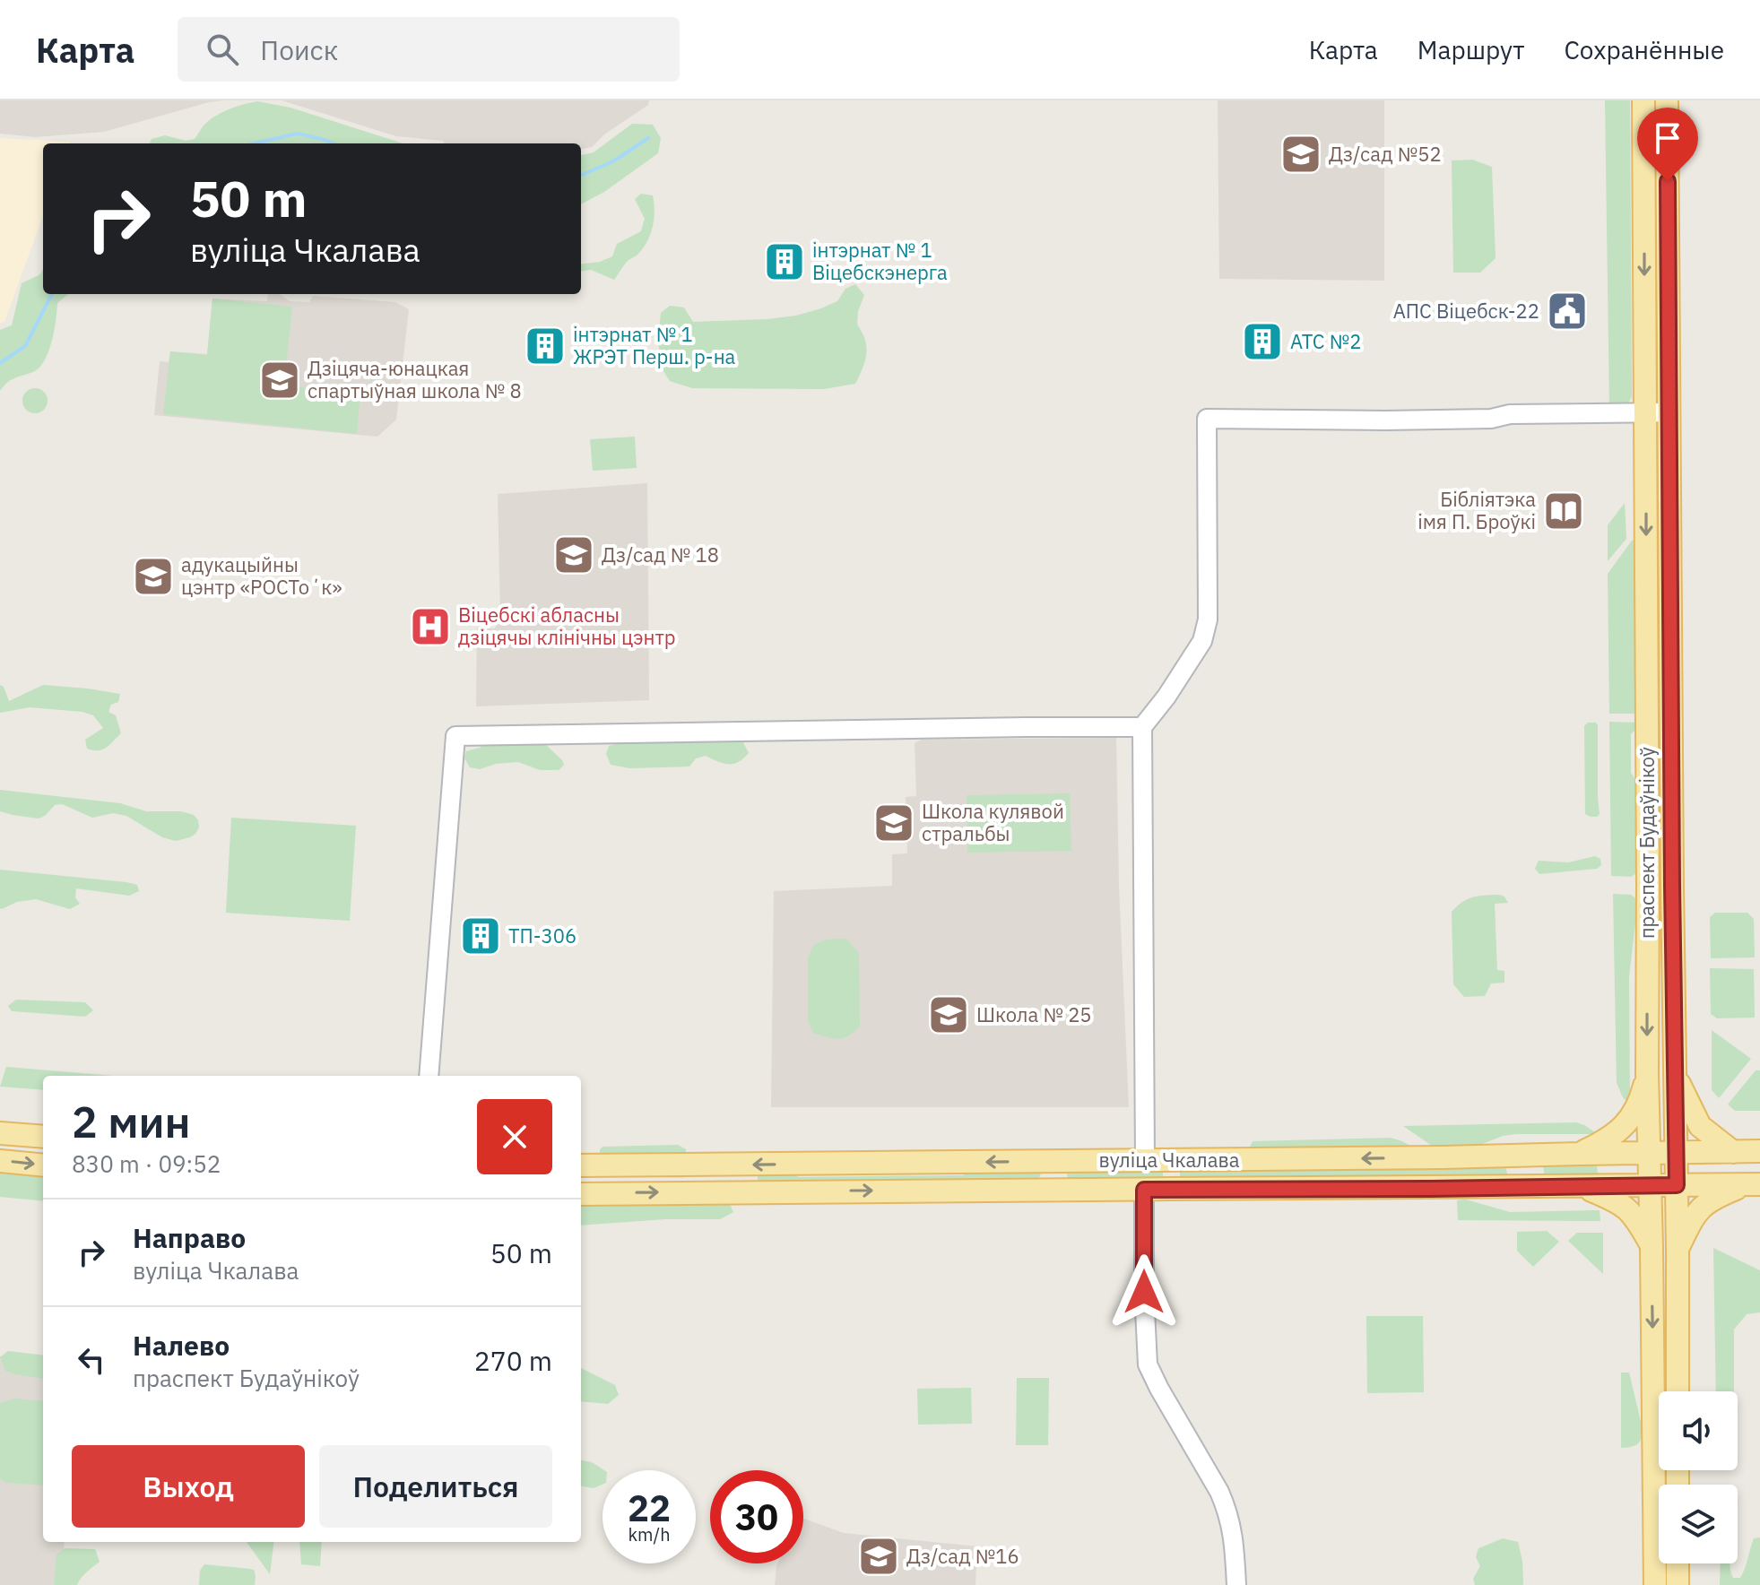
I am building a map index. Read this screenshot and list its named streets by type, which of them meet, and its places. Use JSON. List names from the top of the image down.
{
  "streets": {
    "main road": ["праспект Будаўнікоў", "вуліца Чкалава"]
  },
  "crossings": [
    ["праспект Будаўнікоў", "вуліца Чкалава"]
  ],
  "places": {
    "school or university": [
      "Дз/сад №52",
      "Дзіцяча-юнацкая спартыўная школа № 8",
      "Дз/сад № 18",
      "адукацыйны цэнтр «РОСТоʼк»",
      "Школа кулявой стральбы",
      "Школа № 25",
      "Дз/сад №16"
    ],
    "building": [
      "інтэрнат № 1 Віцебскэнерга",
      "АТС №2",
      "інтэрнат № 1 ЖРЭТ Перш. р-на",
      "ТП-306"
    ],
    "public building": ["АПС Віцебск-22"],
    "library": ["Бібліятэка імя П. Броўкі"],
    "hospital": ["Віцебскі абласны дзіцячы клінічны цэнтр"]
  },
  "page": {
    "header": "Карта",
    "search": "Поиск",
    "nav": ["Карта", "Маршрут", "Сохранённые"],
    "turn": ["50 m", "вуліца Чкалава"],
    "heading": ["2 мин", "830 m · 09:52"],
    "list": [
      {
        "name": "Направо",
        "note": "вуліца Чкалава",
        "value": "50 m"
      },
      {
        "name": "Налево",
        "note": "праспект Будаўнікоў",
        "value": "270 m"
      }
    ],
    "buttons": ["Выход", "Поделиться"],
    "speed": "22 km/h",
    "limit": "30"
  }
}
